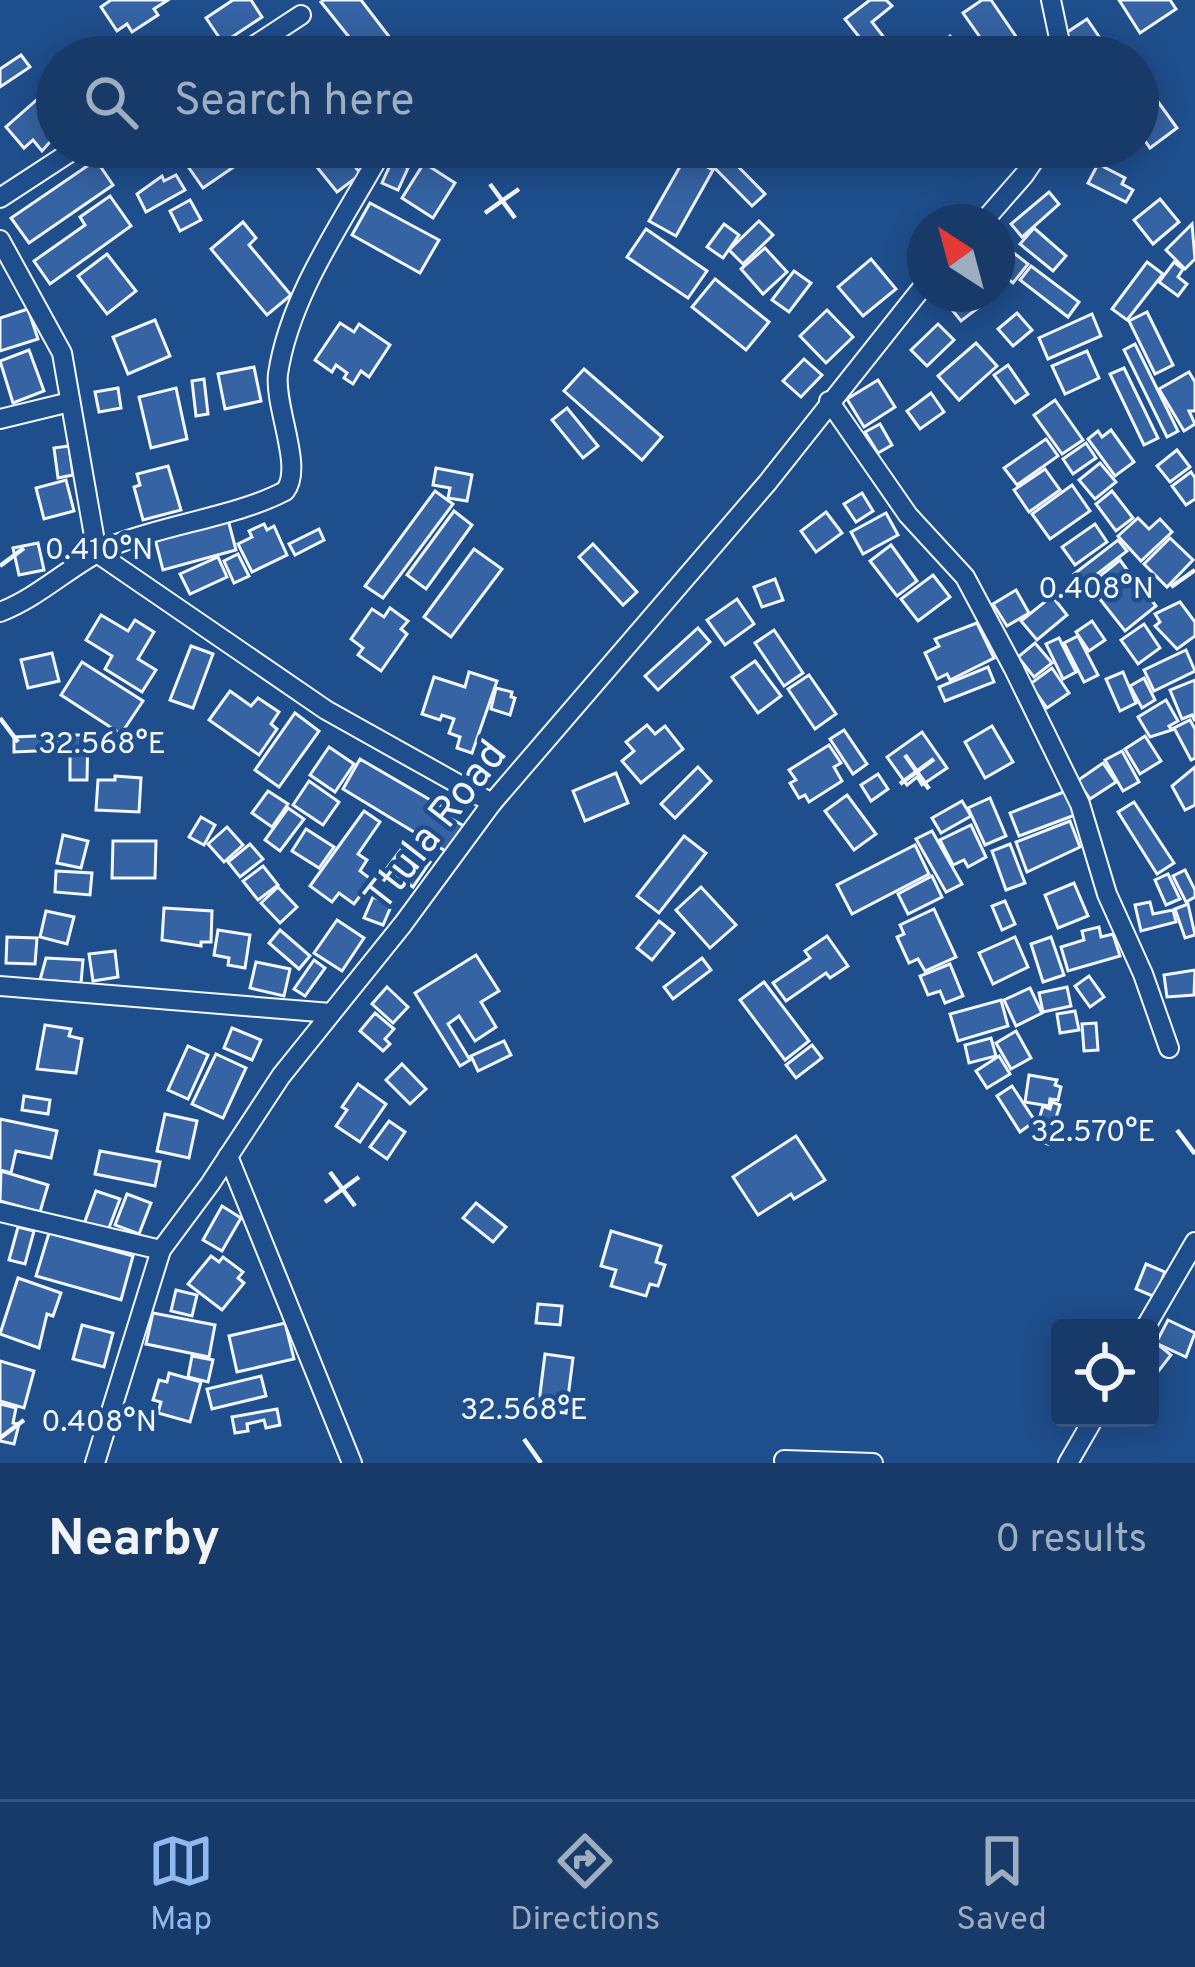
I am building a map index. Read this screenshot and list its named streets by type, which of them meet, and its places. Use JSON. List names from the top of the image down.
{
  "streets": {
    "street": ["Ttula Road"]
  },
  "north": "top left",
  "page": {
    "search": "Search here",
    "heading": ["Nearby", "0 results"],
    "nav": ["Map", "Directions", "Saved"]
  },
  "coordinates": [
    "0.410°N",
    "0.408°N",
    "32.568°E",
    "32.570°E"
  ]
}
